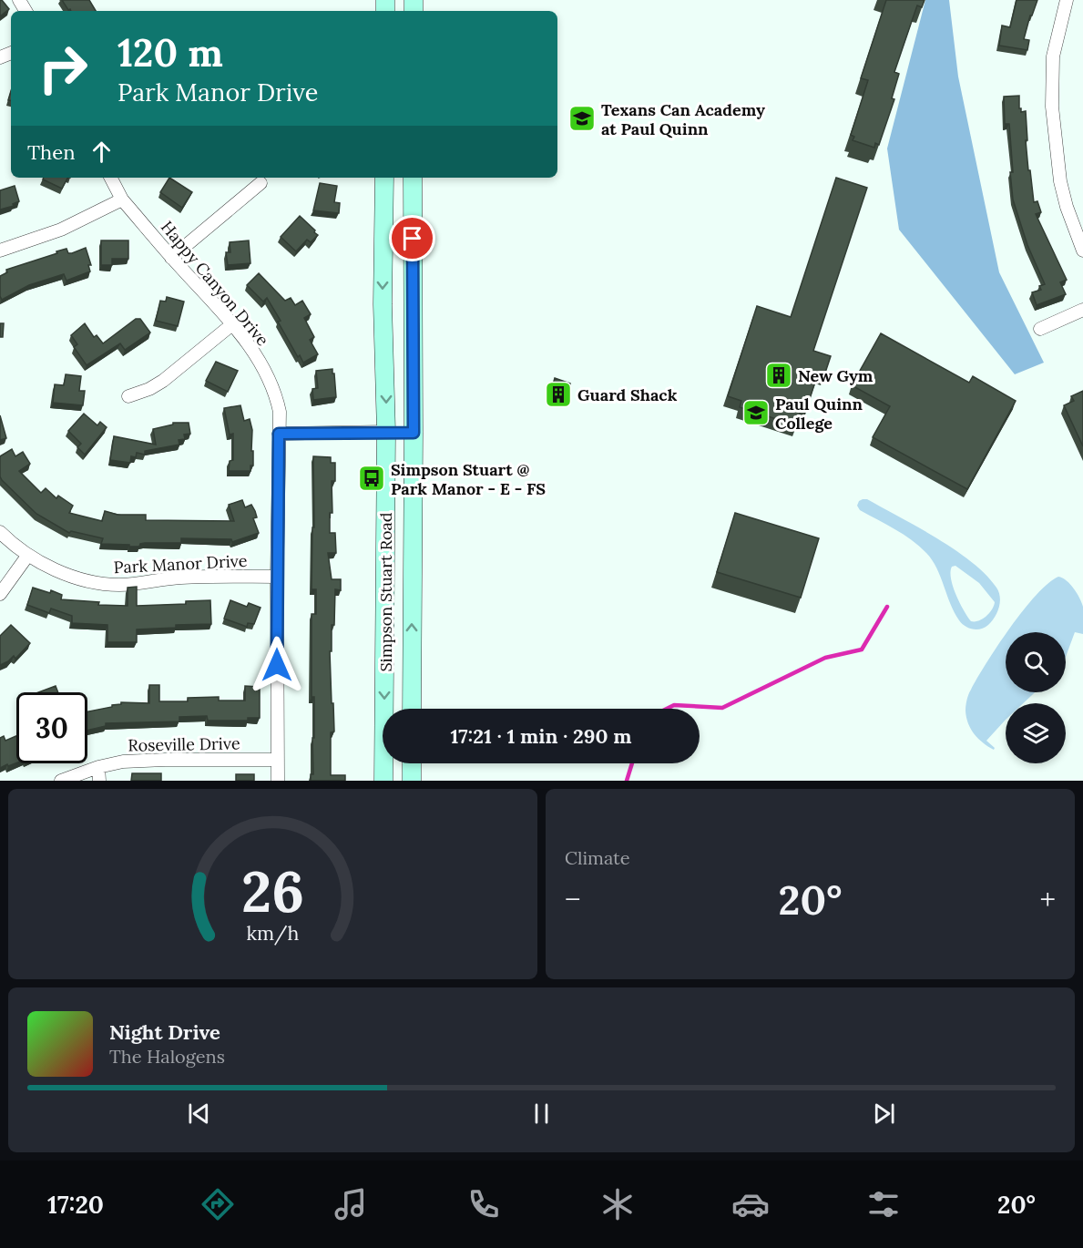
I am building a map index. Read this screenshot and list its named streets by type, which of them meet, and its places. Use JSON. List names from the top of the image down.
{
  "streets": {
    "main road": ["Simpson Stuart Road"],
    "street": ["Happy Canyon Drive", "Park Manor Drive", "Roseville Drive"]
  },
  "crossings": [
    ["Happy Canyon Drive", "Park Manor Drive"],
    ["Happy Canyon Drive", "Roseville Drive"]
  ],
  "places": {
    "school or university": ["Texans Can Academy at Paul Quinn", "Paul Quinn College"],
    "building": ["New Gym", "Guard Shack"],
    "bus stop": ["Simpson Stuart @ Park Manor - E - FS"]
  },
  "page": {
    "turn": ["120 m", "Park Manor Drive"],
    "then": "Then",
    "limit": "30",
    "trip": "17:21 · 1 min · 290 m",
    "tile": "Climate",
    "heat": ["−", "20°", "+"],
    "song": ["Night Drive", "The Halogens"],
    "tabs": ["17:20", "20°"],
    "gauge": ["26", "km/h"]
  }
}
